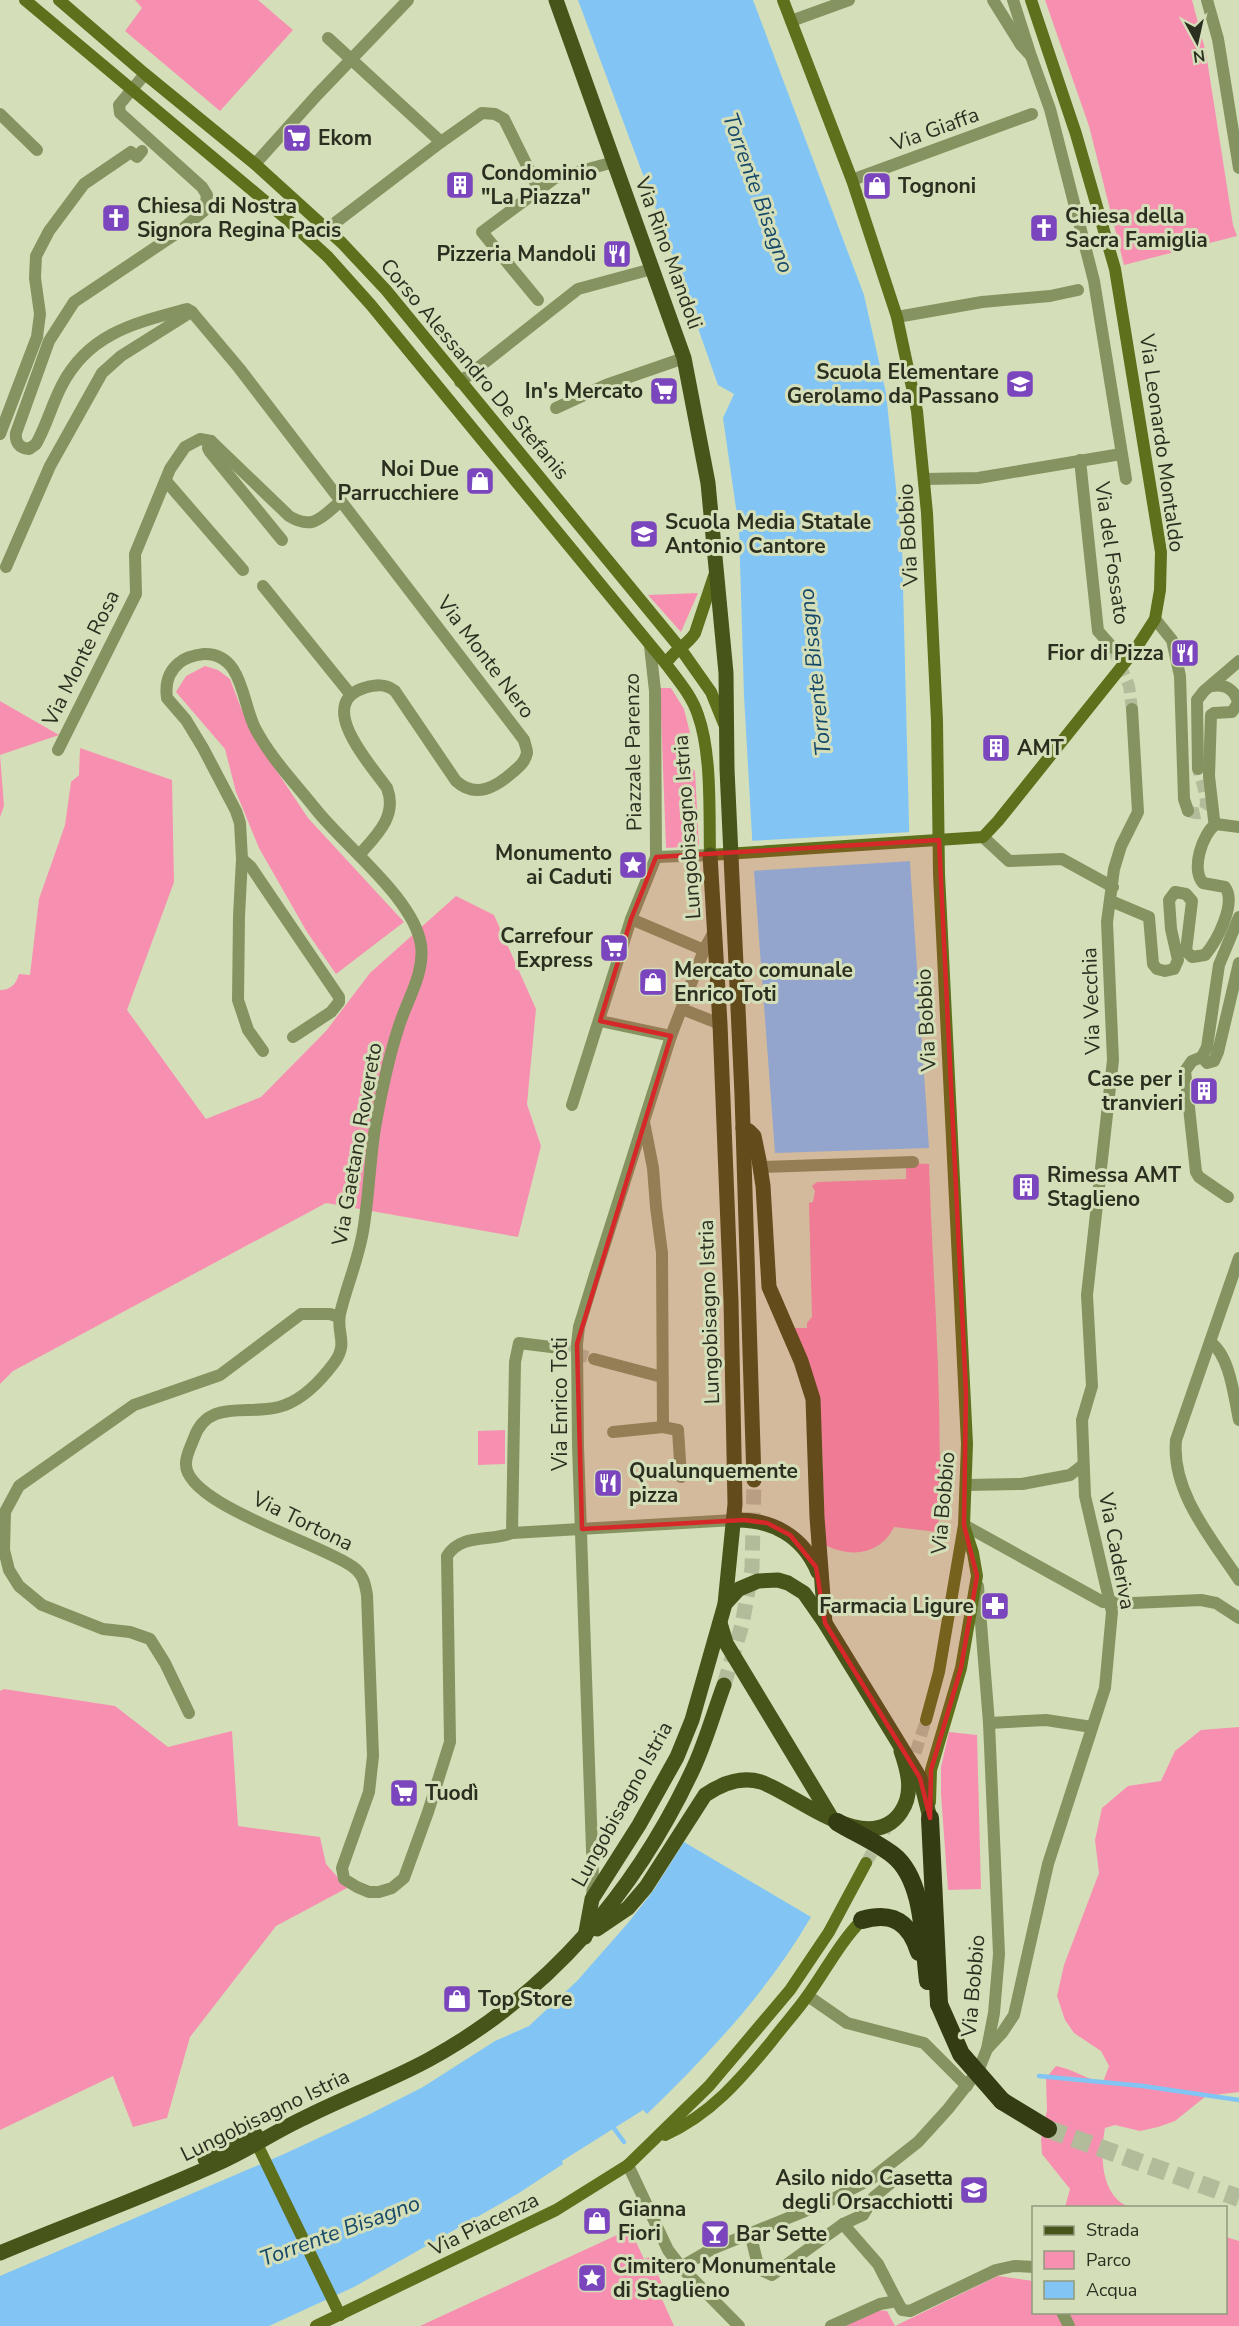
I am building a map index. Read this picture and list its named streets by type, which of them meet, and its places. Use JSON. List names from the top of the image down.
{
  "streets": {
    "main road": [
      "Via Rino Mandoli",
      "Corso Alessandro De Stefanis",
      "Via Leonardo Montaldo",
      "Via Bobbio",
      "Lungobisagno Istria",
      "Via Piacenza"
    ],
    "street": [
      "Via Giaffa",
      "Via del Fossato",
      "Via Monte Nero",
      "Via Monte Rosa",
      "Piazzale Parenzo",
      "Via Vecchia",
      "Via Gaetano Rovereto",
      "Via Enrico Toti",
      "Via Tortona",
      "Via Caderiva"
    ]
  },
  "crossings": [
    ["Via Giaffa", "Via Bobbio"],
    ["Via Rino Mandoli", "Corso Alessandro De Stefanis"],
    ["Via Rino Mandoli", "Lungobisagno Istria"],
    ["Corso Alessandro De Stefanis", "Piazzale Parenzo"],
    ["Corso Alessandro De Stefanis", "Lungobisagno Istria"],
    ["Via Bobbio", "Via del Fossato"],
    ["Via Bobbio", "Via Caderiva"],
    ["Piazzale Parenzo", "Lungobisagno Istria"],
    ["Lungobisagno Istria", "Via Enrico Toti"],
    ["Lungobisagno Istria", "Via Tortona"],
    ["Via Vecchia", "Via Caderiva"],
    ["Via Gaetano Rovereto", "Via Tortona"],
    ["Via Enrico Toti", "Via Tortona"]
  ],
  "water": ["Torrente Bisagno"],
  "places": {
    "supermarket": [
      "Ekom",
      "In's Mercato",
      "Carrefour Express",
      "Tuodì"
    ],
    "building": [
      "Condominio \"La Piazza\"",
      "AMT",
      "Case per i tranvieri",
      "Rimessa AMT Staglieno"
    ],
    "shop": [
      "Tognoni",
      "Noi Due Parrucchiere",
      "Mercato comunale Enrico Toti",
      "Top Store",
      "Gianna Fiori"
    ],
    "church": ["Chiesa di Nostra Signora Regina Pacis", "Chiesa della Sacra Famiglia"],
    "restaurant": ["Pizzeria Mandoli", "Fior di Pizza", "Qualunquemente pizza"],
    "school or university": ["Scuola Elementare Gerolamo da Passano", "Scuola Media Statale Antonio Cantore", "Asilo nido Casetta degli Orsacchiotti"],
    "place": ["Monumento ai Caduti", "Cimitero Monumentale di Staglieno"],
    "pharmacy": ["Farmacia Ligure"],
    "bar": ["Bar Sette"]
  },
  "legend": ["Strada", "Parco", "Acqua"],
  "north": "bottom"
}
